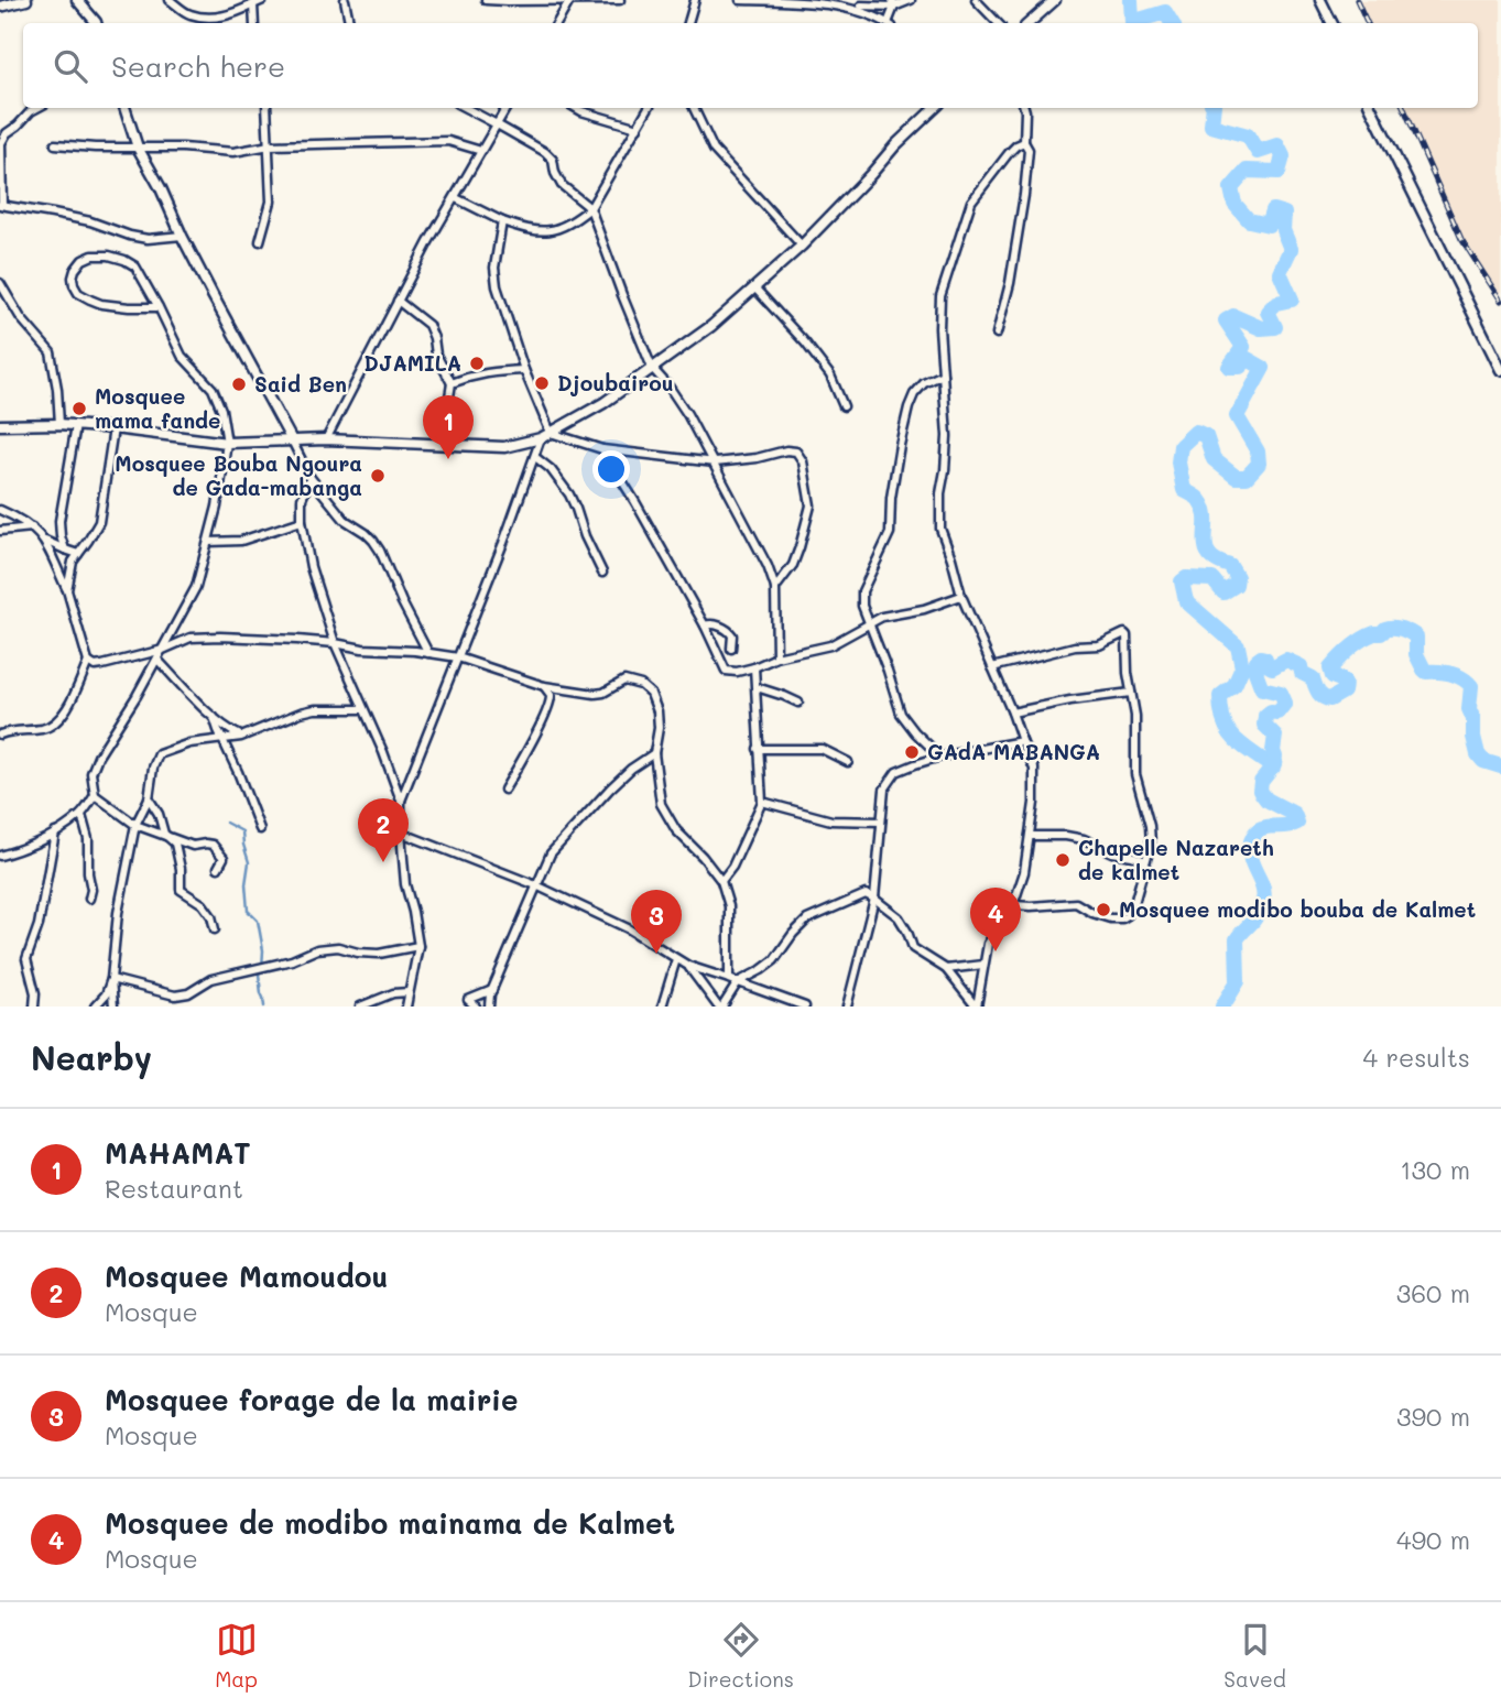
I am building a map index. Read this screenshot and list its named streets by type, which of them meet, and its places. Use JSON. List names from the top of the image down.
{
  "places": [
    "DJAMILA",
    "Djoubairou",
    "Said Ben",
    "Mosquee mama fande",
    "Mosquee Bouba Ngoura de Gada-mabanga",
    "GAdA MABANGA",
    "Chapelle Nazareth de kalmet",
    "Mosquee modibo bouba de Kalmet"
  ],
  "page": {
    "search": "Search here",
    "pins": [
      "1",
      "2",
      "4",
      "3"
    ],
    "heading": ["Nearby", "4 results"],
    "list": [
      {
        "mark": "1",
        "name": "MAHAMAT",
        "note": "Restaurant",
        "value": "130 m"
      },
      {
        "mark": "2",
        "name": "Mosquee Mamoudou",
        "note": "Mosque",
        "value": "360 m"
      },
      {
        "mark": "3",
        "name": "Mosquee forage de la mairie",
        "note": "Mosque",
        "value": "390 m"
      },
      {
        "mark": "4",
        "name": "Mosquee de modibo mainama de Kalmet",
        "note": "Mosque",
        "value": "490 m"
      }
    ],
    "nav": ["Map", "Directions", "Saved"]
  }
}
